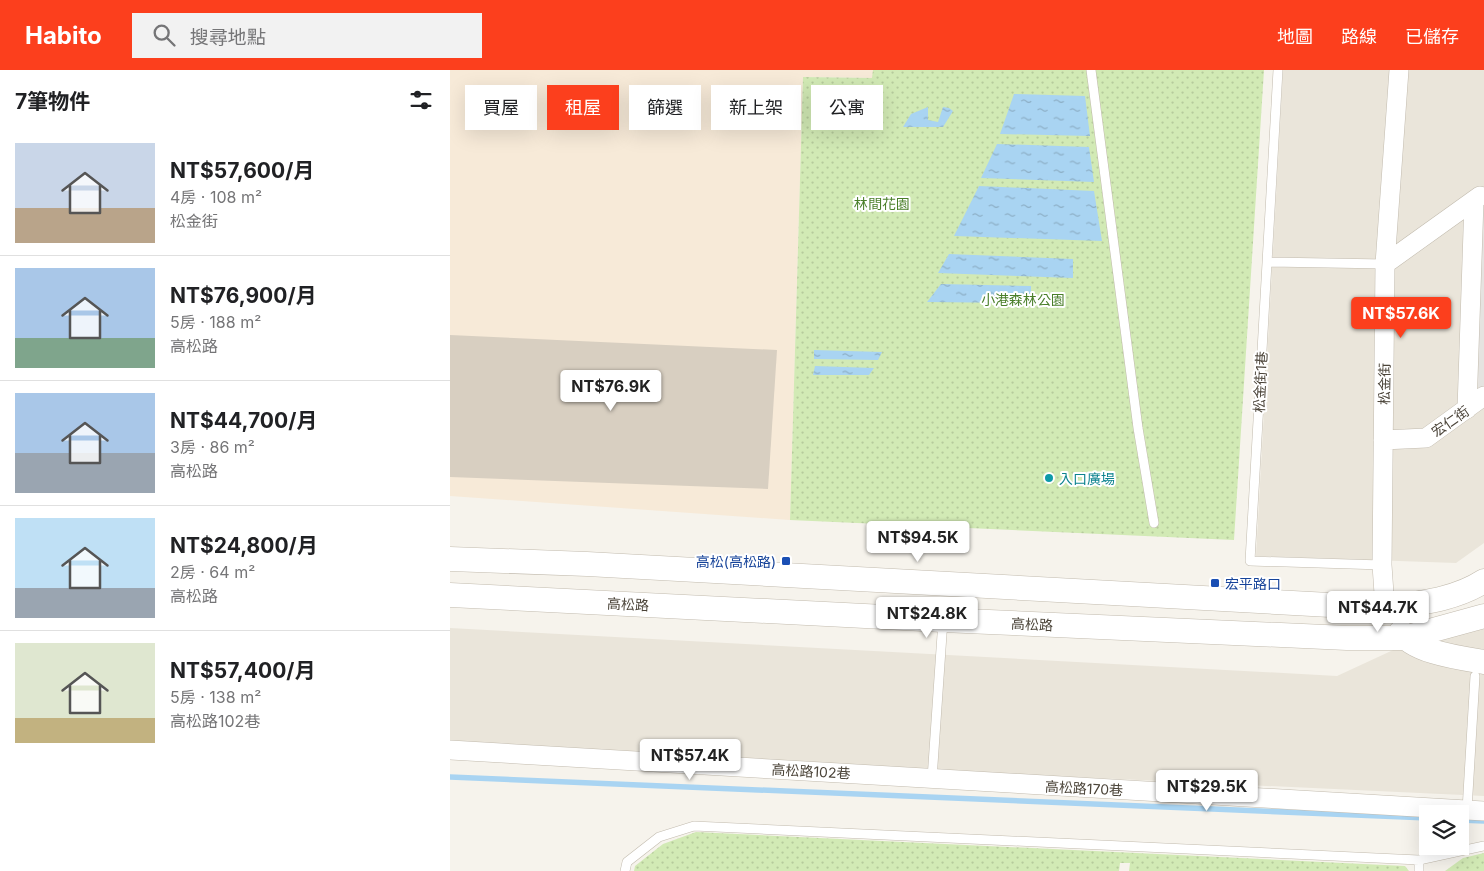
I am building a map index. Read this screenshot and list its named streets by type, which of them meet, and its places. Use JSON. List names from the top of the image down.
{
  "streets": {
    "street": [
      "松金街",
      "宏仁街",
      "高松路",
      "高松路102巷",
      "高松路170巷"
    ],
    "lane": ["松金街1巷"]
  },
  "crossings": [
    ["松金街1巷", "松金街"],
    ["松金街", "宏仁街"],
    ["高松路102巷", "高松路170巷"]
  ],
  "parks": ["林間花園", "小港森林公園"],
  "places": {
    "other": ["入口廣場"],
    "transit": ["高松(高松路)", "宏平路口"]
  },
  "page": {
    "header": "Habito",
    "search": "搜尋地點",
    "nav": ["地圖", "路線", "已儲存"],
    "heading": "7筆物件",
    "chip": [
      "買屋",
      "租屋",
      "篩選",
      "新上架",
      "公寓"
    ],
    "list": [
      {
        "name": "NT$57,600/月",
        "note": "4房 · 108 m² · 松金街"
      },
      {
        "name": "NT$76,900/月",
        "note": "5房 · 188 m² · 高松路"
      },
      {
        "name": "NT$44,700/月",
        "note": "3房 · 86 m² · 高松路"
      },
      {
        "name": "NT$24,800/月",
        "note": "2房 · 64 m² · 高松路"
      },
      {
        "name": "NT$57,400/月",
        "note": "5房 · 138 m² · 高松路102巷"
      }
    ],
    "price": [
      "NT$57.6K",
      "NT$76.9K",
      "NT$94.5K",
      "NT$44.7K",
      "NT$24.8K",
      "NT$57.4K",
      "NT$29.5K"
    ]
  }
}
